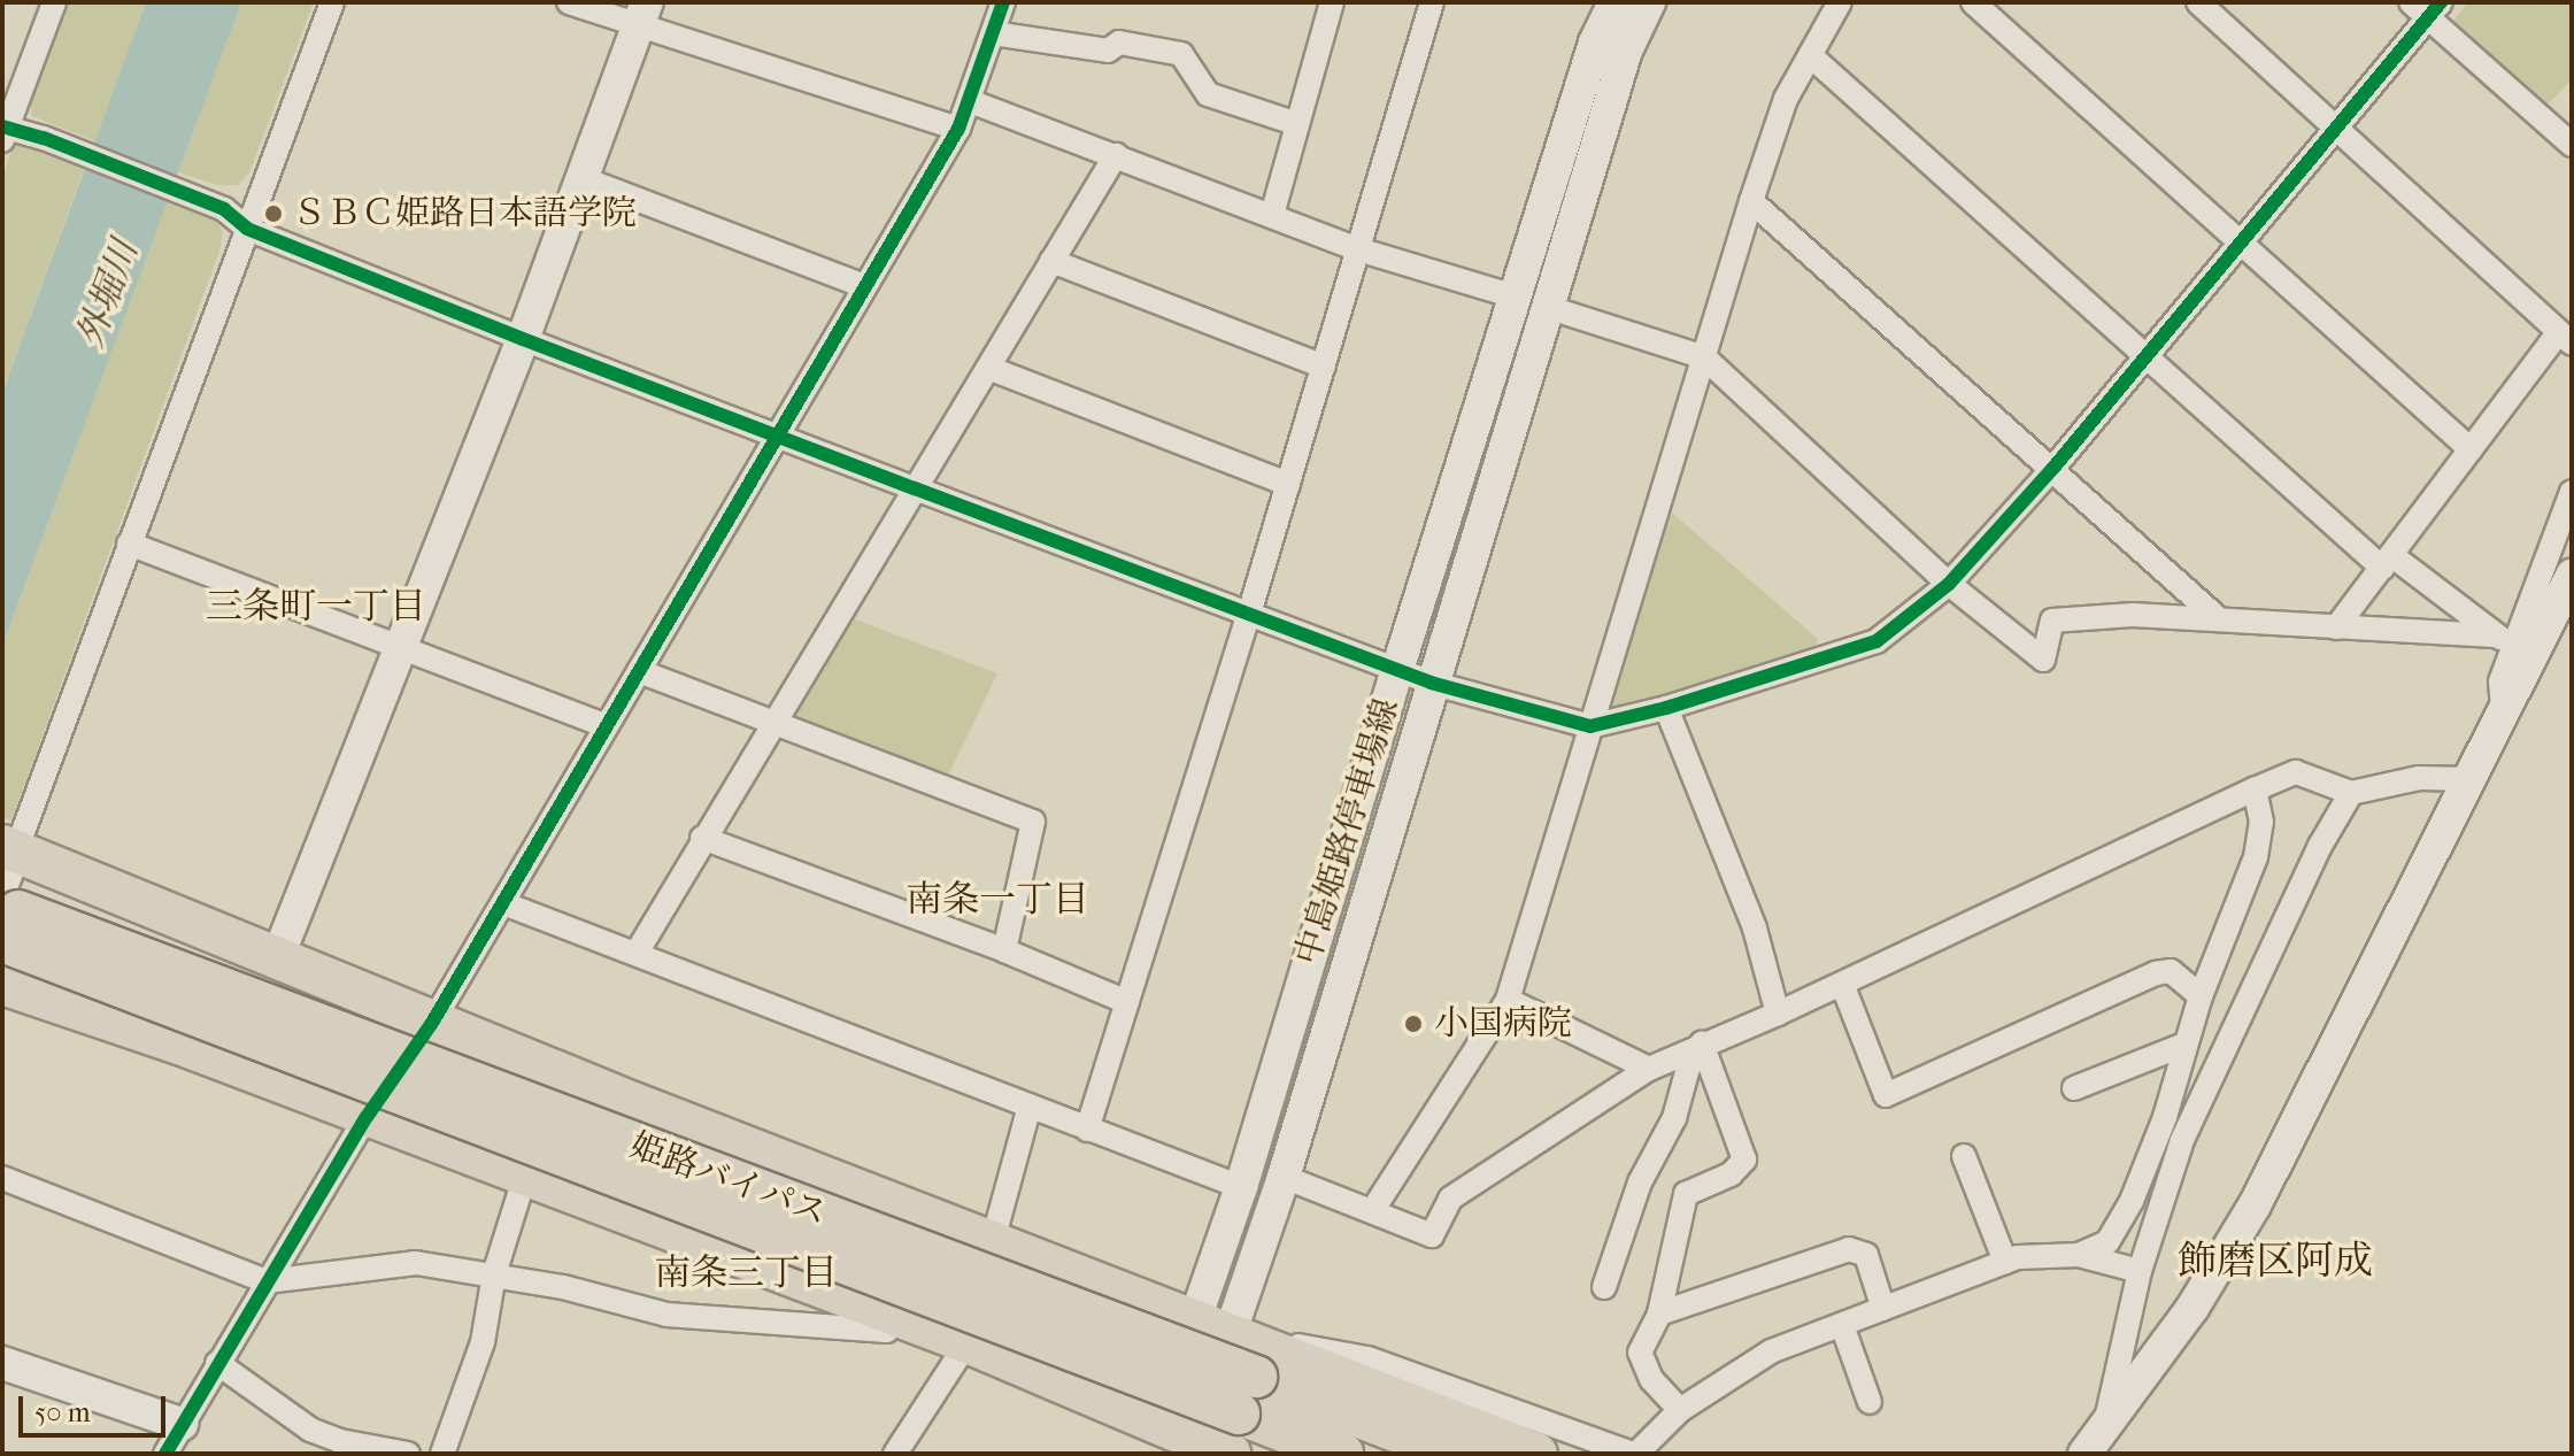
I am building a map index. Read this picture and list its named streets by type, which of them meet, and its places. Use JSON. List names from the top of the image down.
{
  "streets": {
    "highway": ["姫路バイパス"],
    "main road": ["中島姫路停車場線"]
  },
  "districts": [
    "三条町一丁目",
    "南条一丁目",
    "飾磨区阿成",
    "南条三丁目"
  ],
  "water": ["外堀川"],
  "places": ["ＳＢＣ姫路日本語学院", "小国病院"],
  "scale_bar": "50 m"
}
